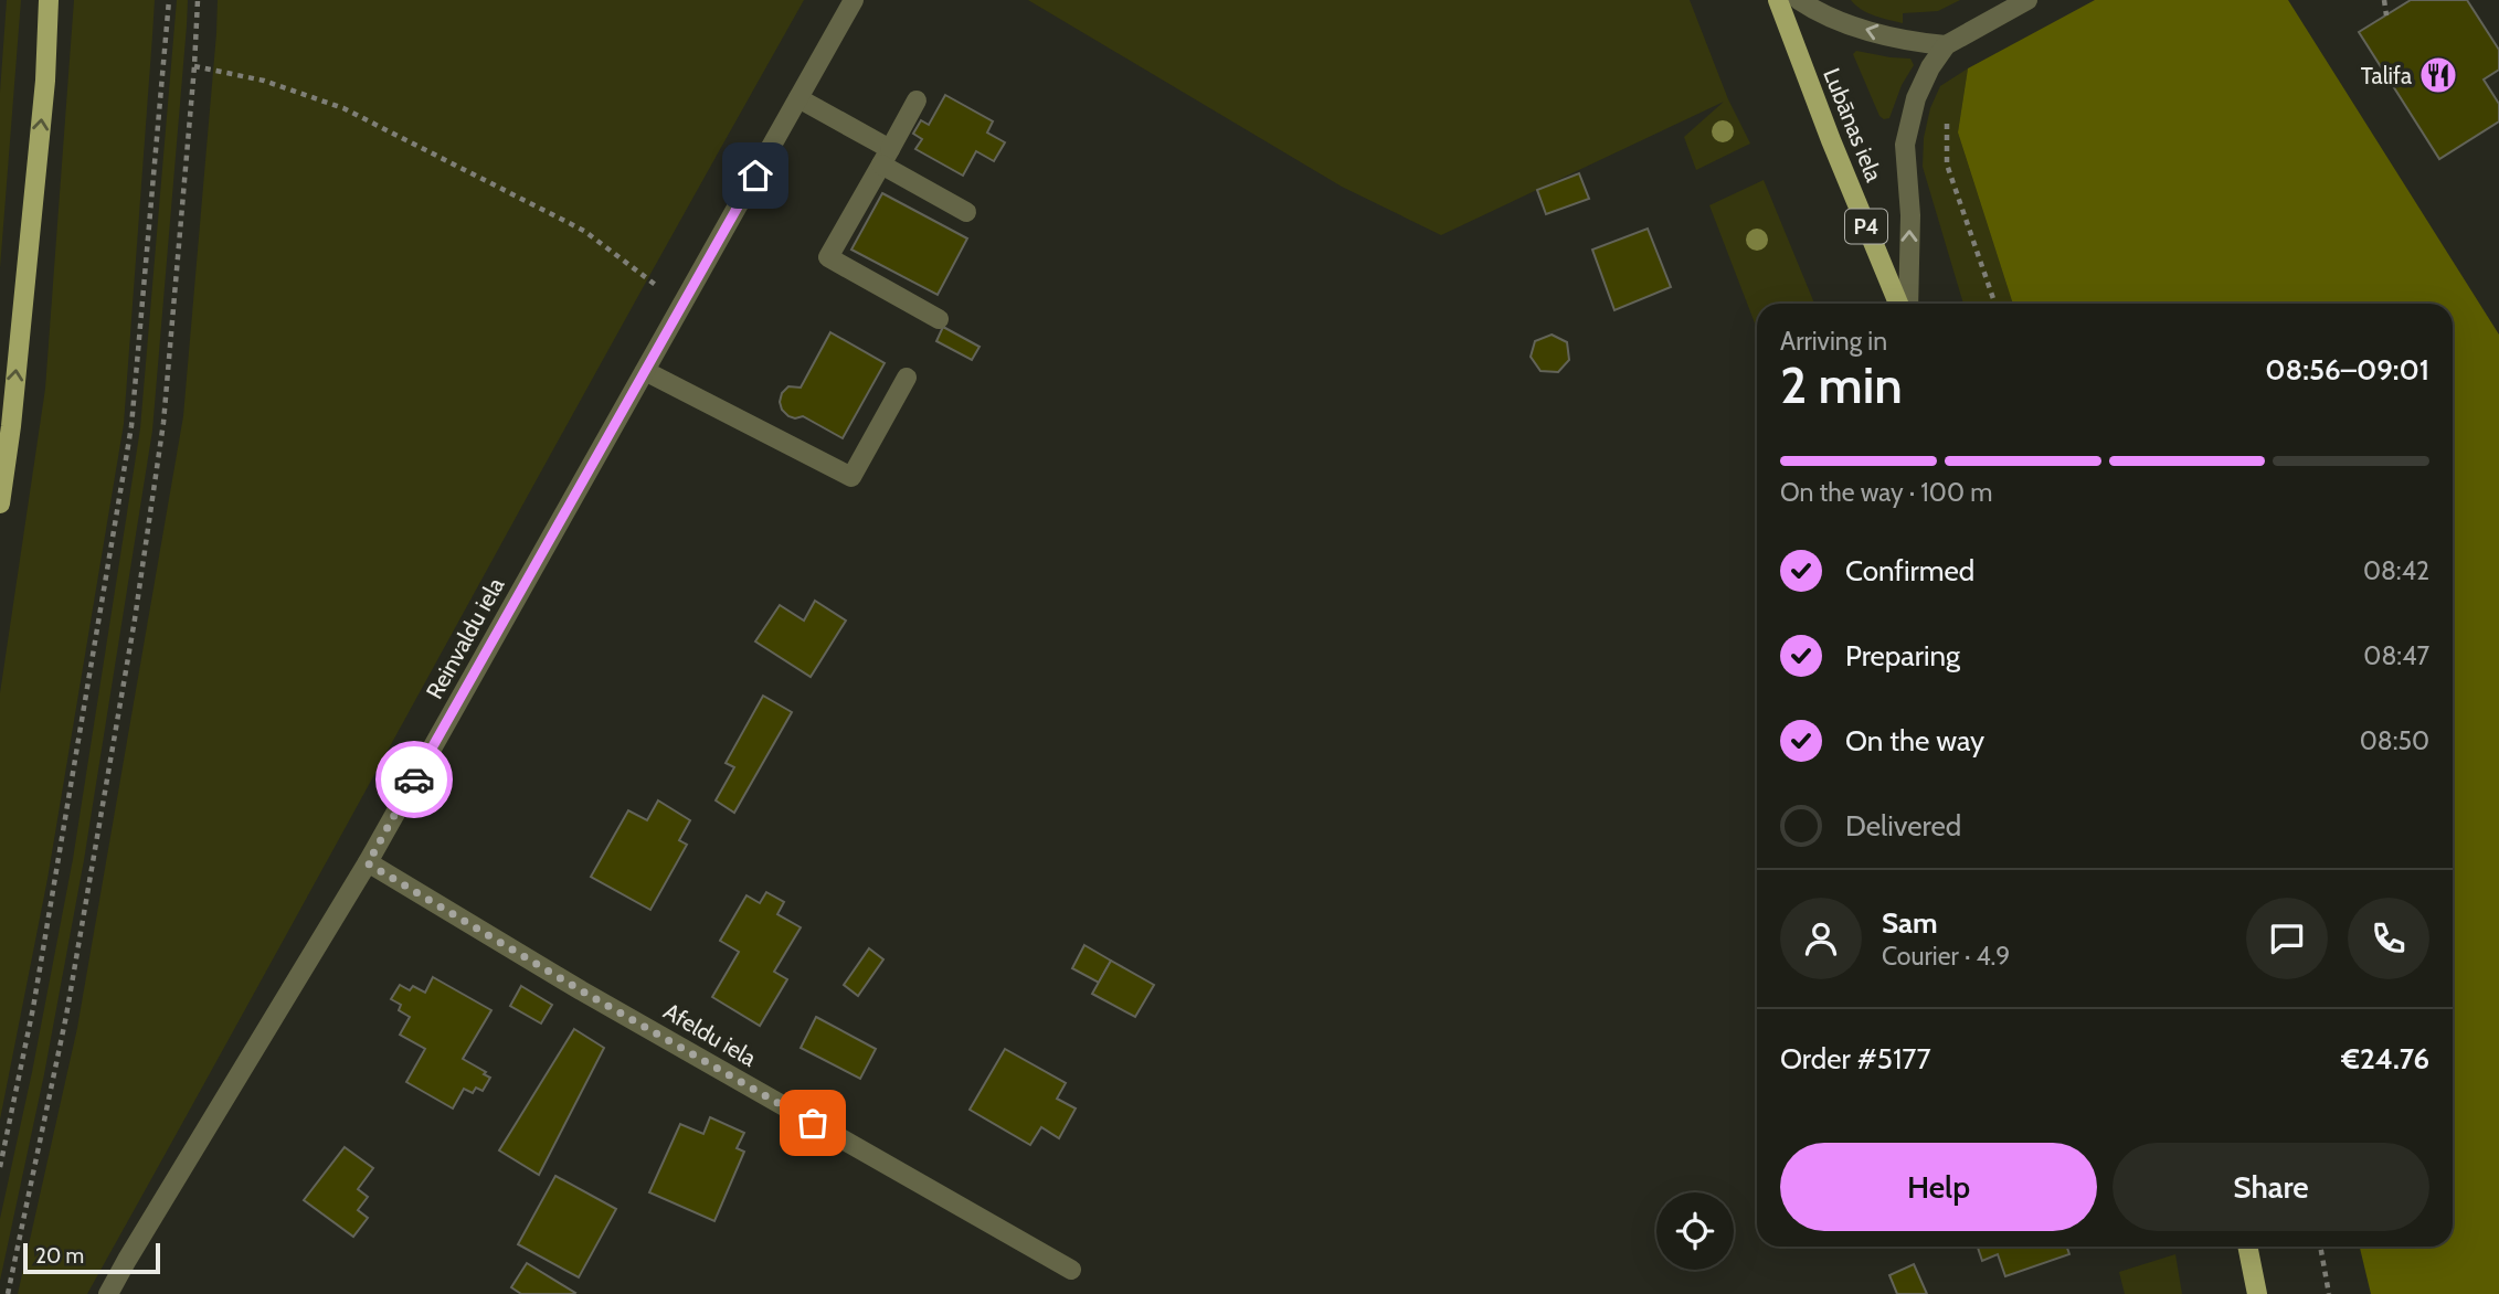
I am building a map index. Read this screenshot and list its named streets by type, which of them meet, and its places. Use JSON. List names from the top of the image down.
{
  "streets": {
    "main road": ["Lubānas iela", "P4"],
    "street": ["Reinvaldu iela", "Afeldu iela"]
  },
  "crossings": [
    ["Reinvaldu iela", "Afeldu iela"]
  ],
  "places": {
    "restaurant": ["Talifa"]
  },
  "scale_bar": "20 m",
  "page": {
    "heading": ["2 min", "Arriving in", "08:56–09:01"],
    "panel": [
      "Sam",
      "Courier · 4.9",
      "Order #5177",
      "€24.76"
    ],
    "bar": "On the way · 100 m",
    "list": [
      ["Confirmed", "08:42"],
      ["Preparing", "08:47"],
      ["On the way", "08:50"],
      "Delivered"
    ],
    "buttons": ["Help", "Share"],
    "scale": "20 m"
  }
}
